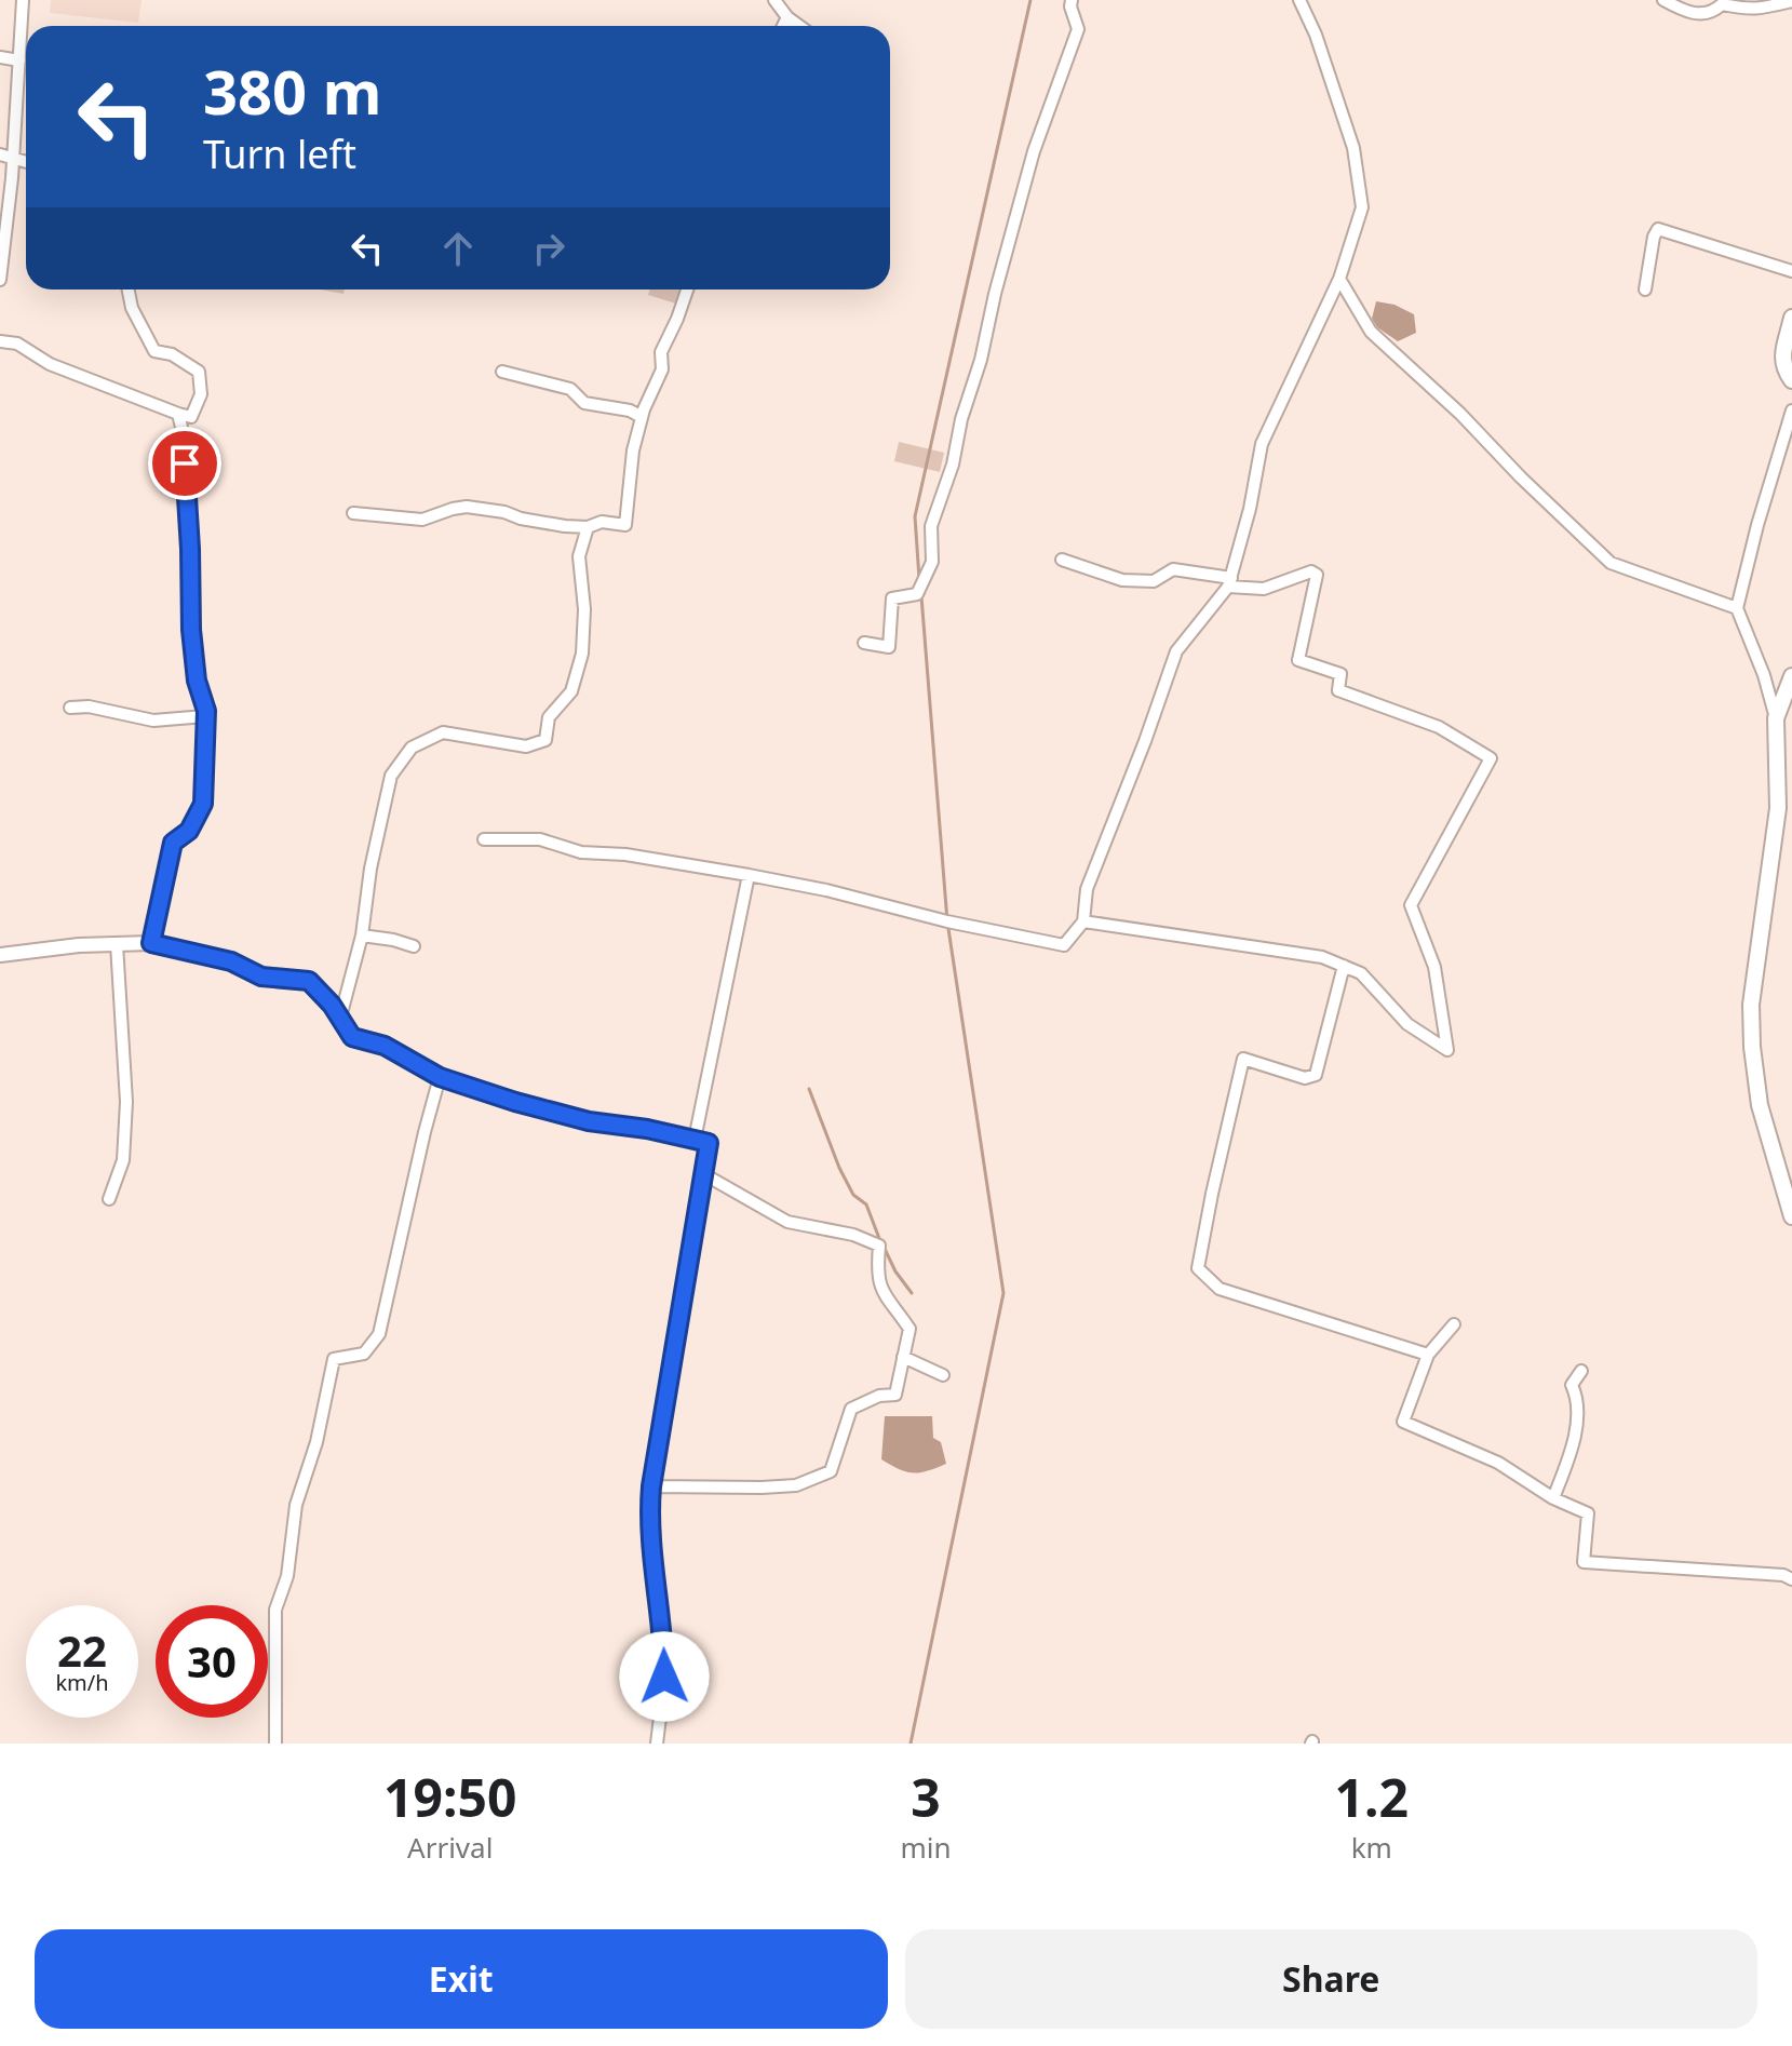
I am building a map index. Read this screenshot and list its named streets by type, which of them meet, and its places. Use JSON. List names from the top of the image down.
{
  "page": {
    "turn": ["380 m", "Turn left"],
    "speed": "22 km/h",
    "limit": "30",
    "eta": [
      "19:50",
      "Arrival",
      "3",
      "min",
      "1.2",
      "km"
    ],
    "buttons": ["Exit", "Share"]
  }
}
